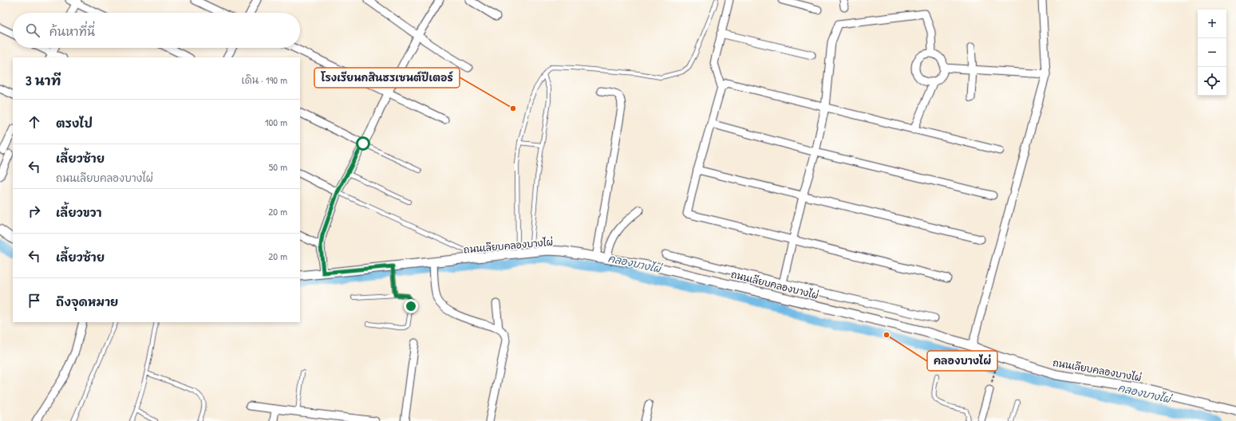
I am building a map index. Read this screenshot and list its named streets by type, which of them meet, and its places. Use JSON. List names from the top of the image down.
{
  "streets": {
    "street": ["ถนนเลียบคลองบางไผ่"]
  },
  "water": ["คลองบางไผ่"],
  "places": ["โรงเรียนกสินธรเซนต์ปีเตอร์", "คลองบางไผ่"],
  "page": {
    "map_buttons": ["+", "−"],
    "search": "ค้นหาที่นี่",
    "heading": ["3 นาที", "เดิน · 190 m"],
    "list": [
      ["ตรงไป", "100 m"],
      ["เลี้ยวซ้าย", "ถนนเลียบคลองบางไผ่", "50 m"],
      ["เลี้ยวขวา", "20 m"],
      ["เลี้ยวซ้าย", "20 m"],
      "ถึงจุดหมาย"
    ]
  }
}
